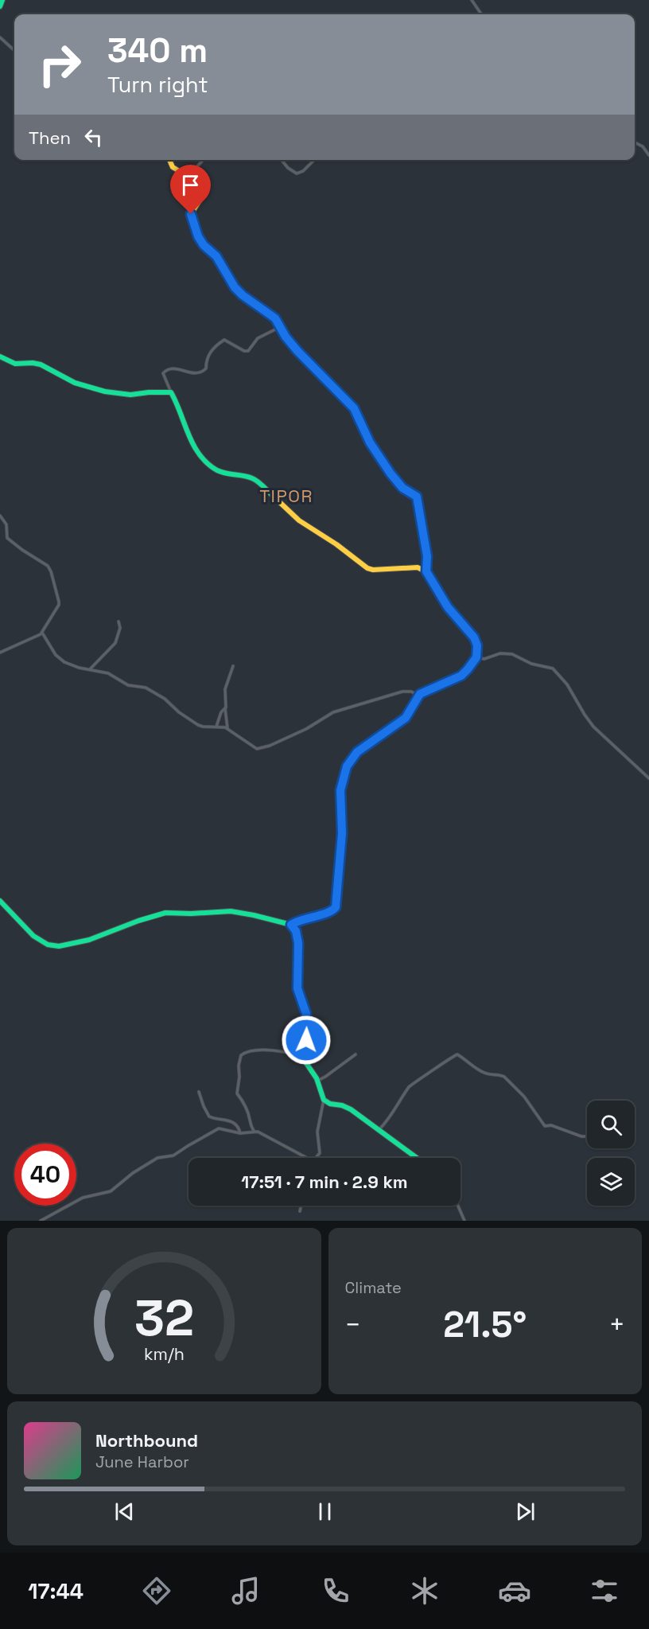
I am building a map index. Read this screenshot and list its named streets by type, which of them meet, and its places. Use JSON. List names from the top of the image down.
{
  "districts": ["TIPOR"],
  "page": {
    "turn": ["340 m", "Turn right"],
    "then": "Then",
    "limit": "40",
    "trip": "17:51 · 7 min · 2.9 km",
    "tile": "Climate",
    "heat": ["−", "21.5°", "+"],
    "song": ["Northbound", "June Harbor"],
    "tabs": "17:44",
    "gauge": ["32", "km/h"]
  }
}
